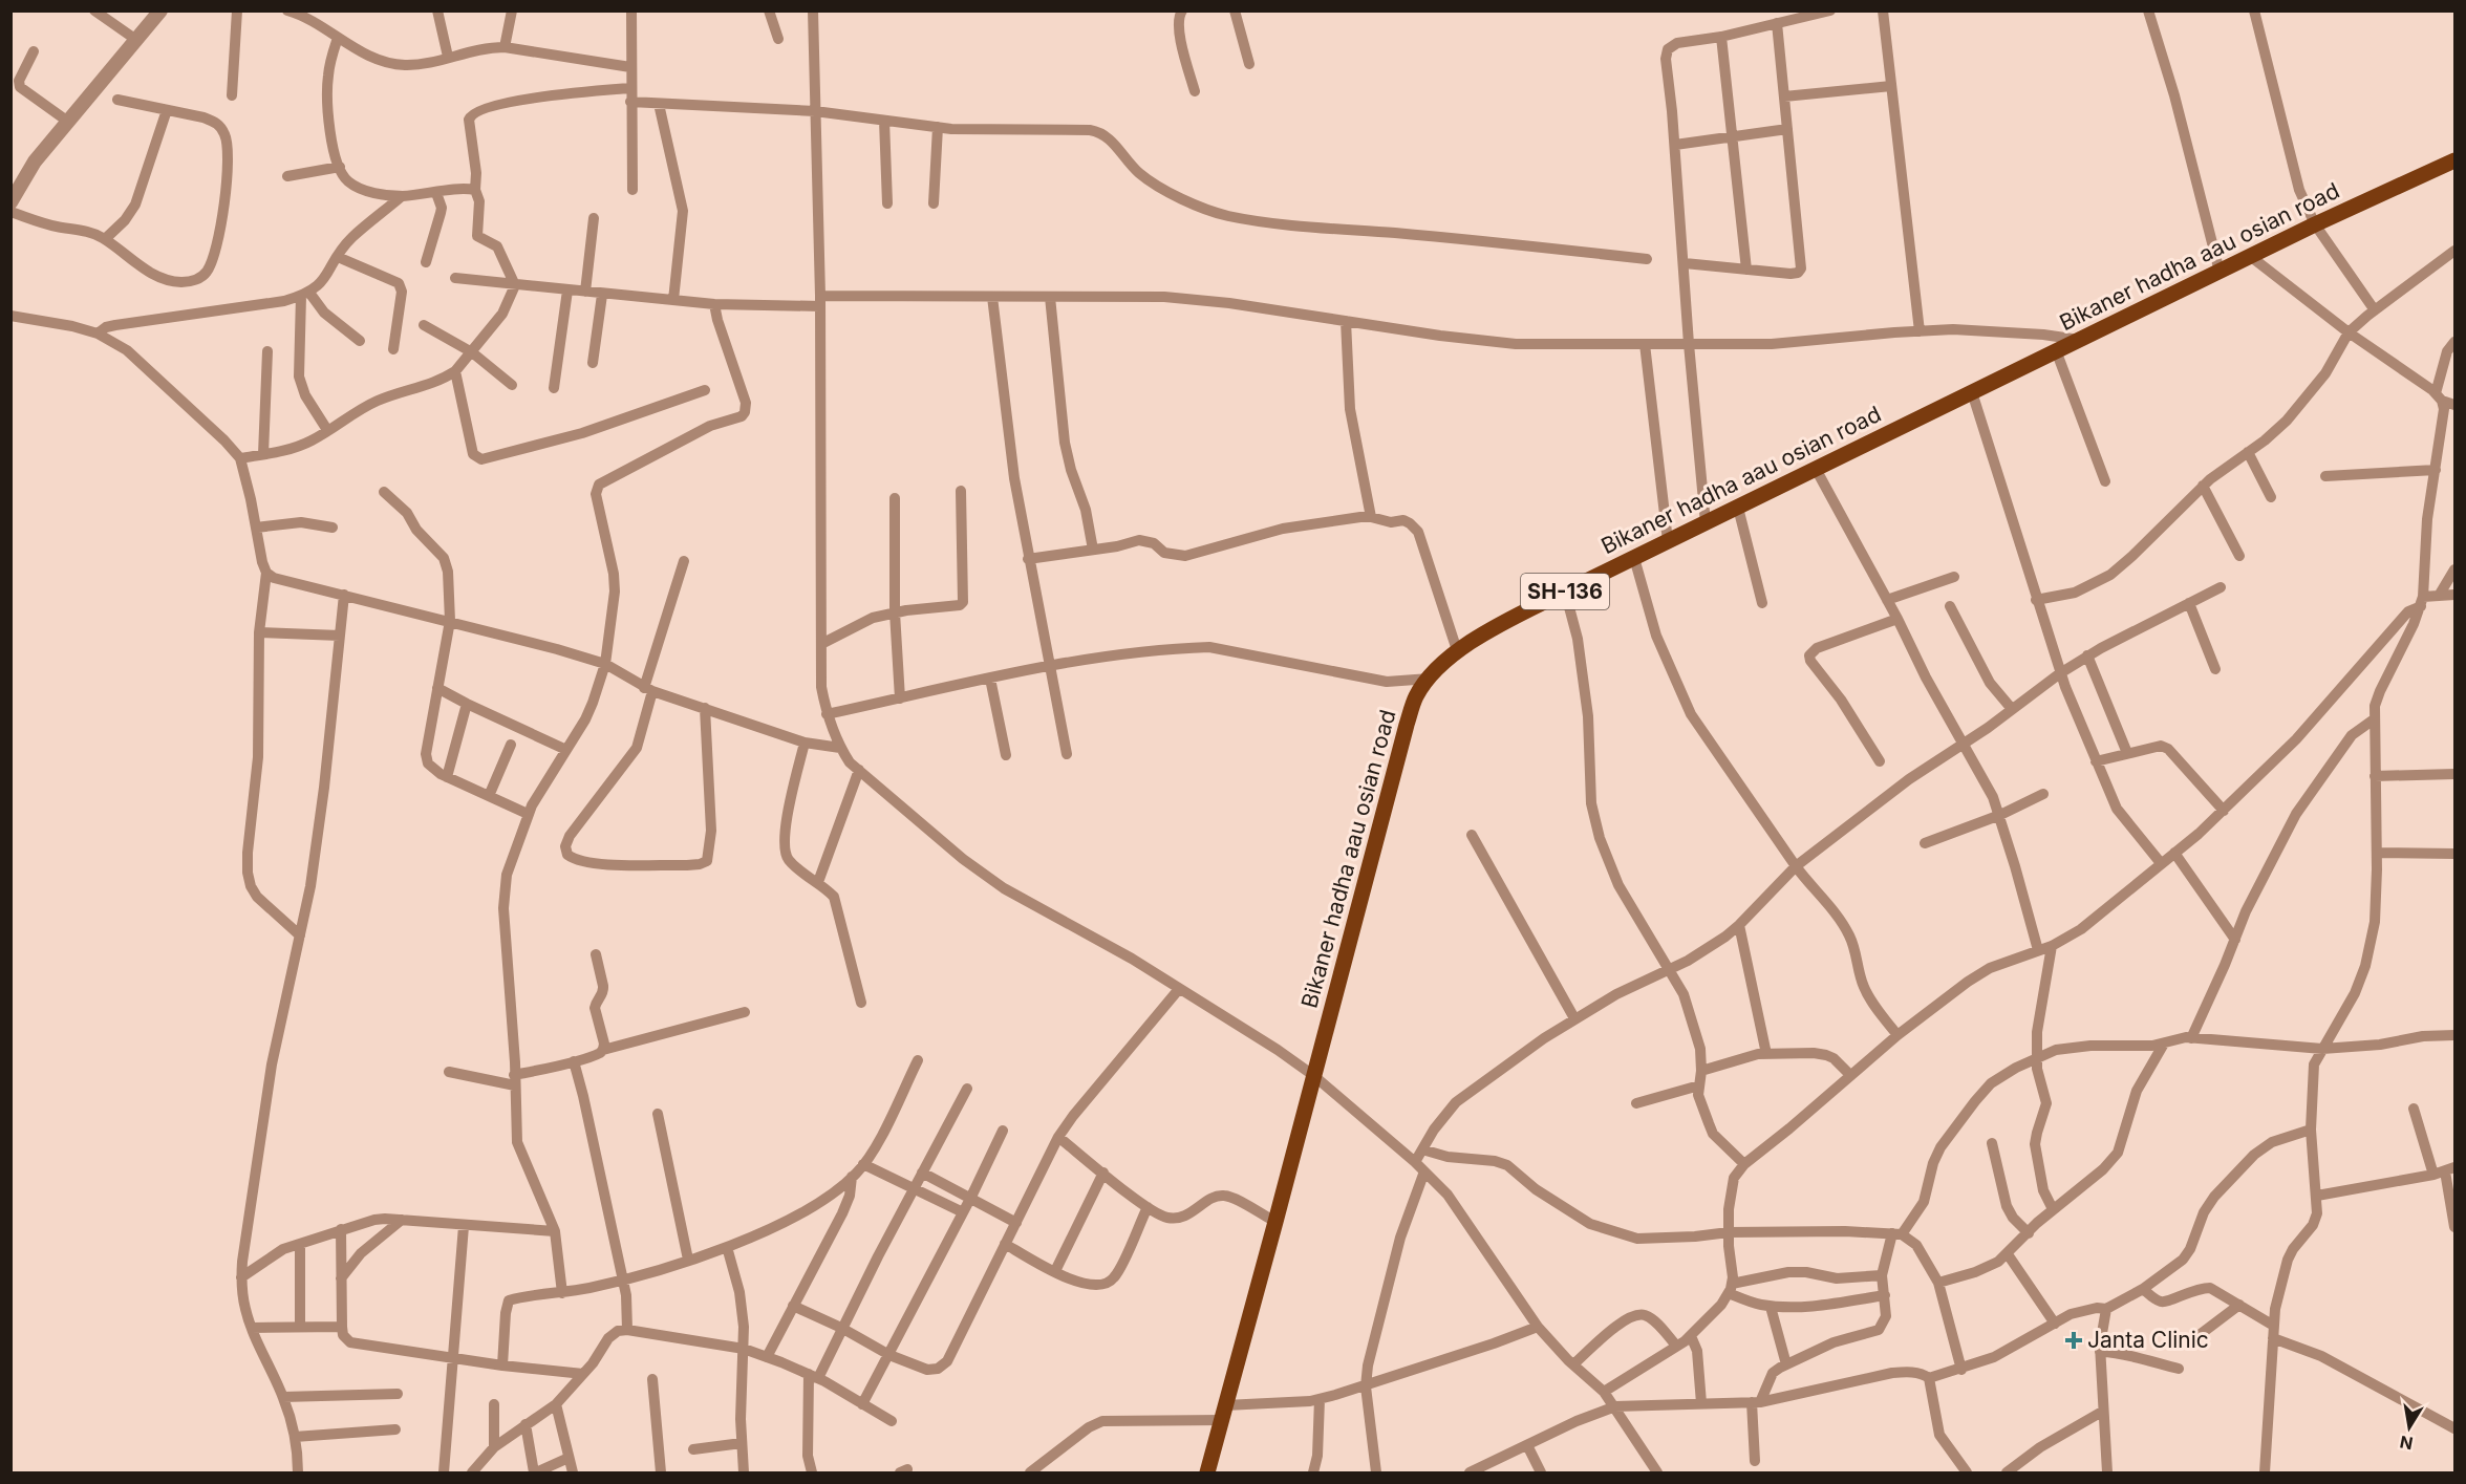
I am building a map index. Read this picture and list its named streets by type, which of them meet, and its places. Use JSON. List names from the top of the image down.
{
  "streets": {
    "main road": ["Bikaner hadha aau osian road", "SH-136"]
  },
  "places": {
    "health": ["Janta Clinic"]
  },
  "north": "bottom"
}
